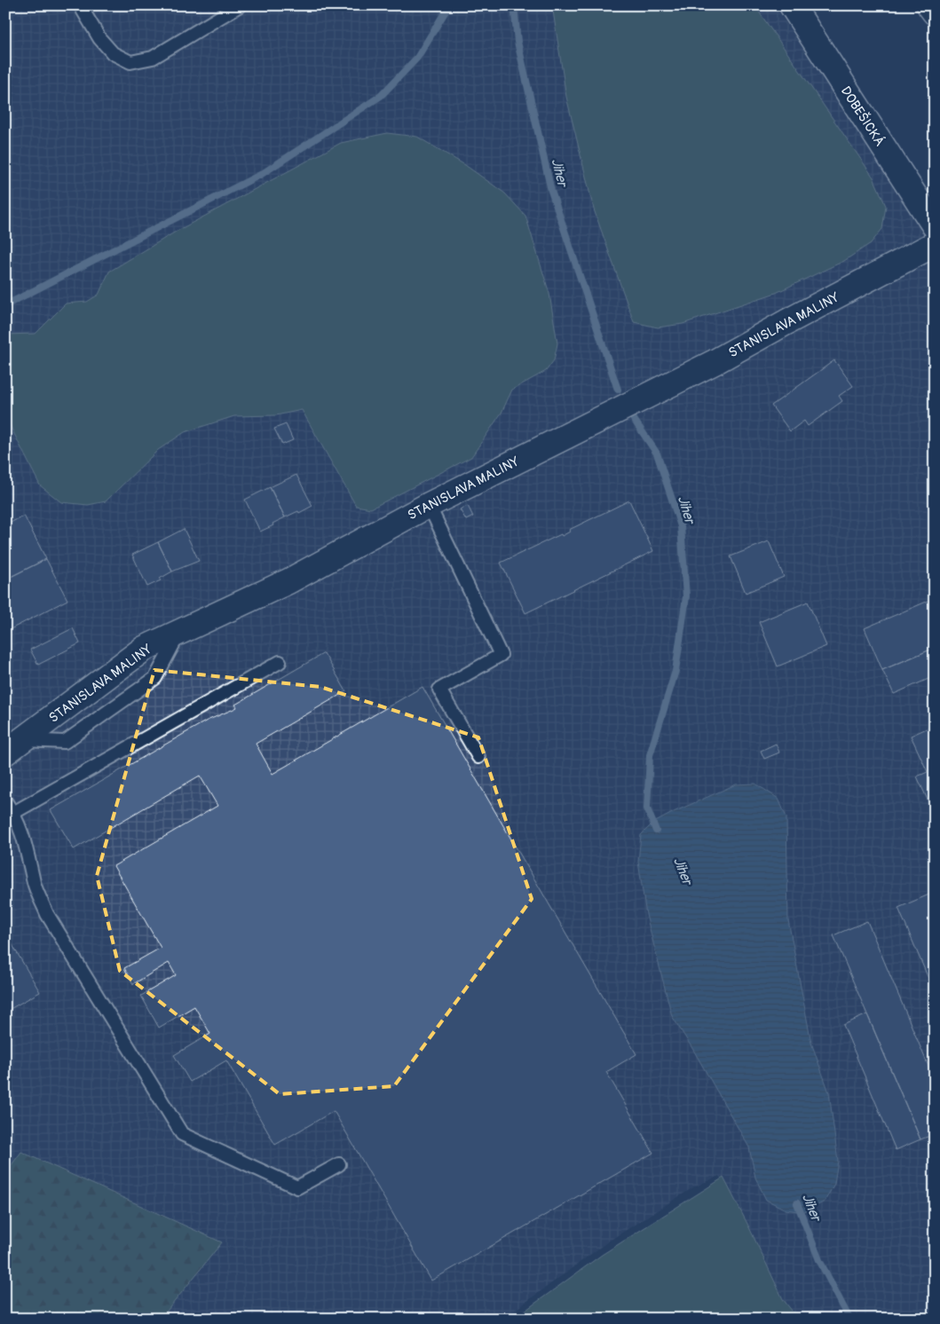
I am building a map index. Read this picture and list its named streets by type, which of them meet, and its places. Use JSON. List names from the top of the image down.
{
  "streets": {
    "main road": ["DOBEŠICKÁ", "STANISLAVA MALINY"]
  },
  "water": ["Jiher"]
}
